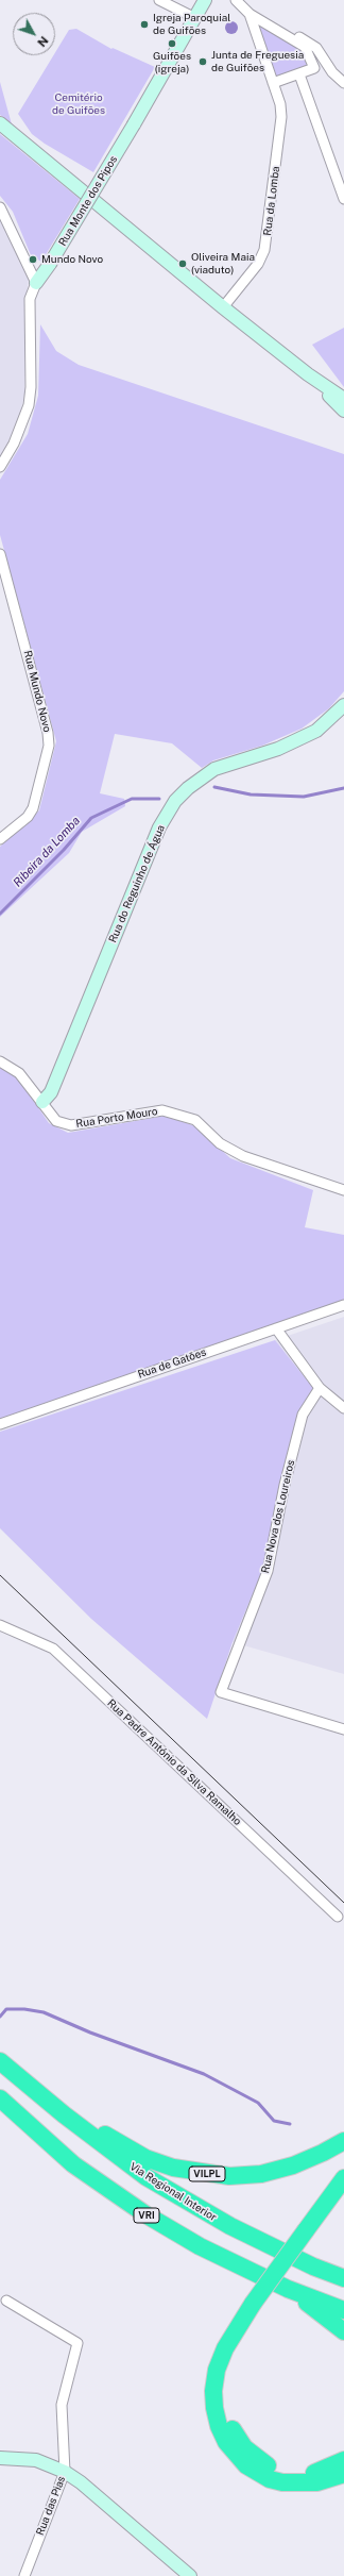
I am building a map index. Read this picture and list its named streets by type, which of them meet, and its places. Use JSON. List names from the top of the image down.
{
  "streets": {
    "highway": ["VILPL", "Via Regional Interior", "VRI"],
    "street": [
      "Rua Monte dos Pipos",
      "Rua da Lomba",
      "Rua Mundo Novo",
      "Rua do Reguinho de Água",
      "Rua Porto Mouro",
      "Rua de Gatões",
      "Rua Nova dos Loureiros",
      "Rua Padre António da Silva Ramalho",
      "Rua das Pias"
    ]
  },
  "crossings": [
    ["Rua do Reguinho de Água", "Rua Porto Mouro"],
    ["VILPL", "Via Regional Interior"]
  ],
  "water": ["Ribeira da Lomba"],
  "parks": ["Cemitério de Guifões"],
  "places": [
    "Igreja Paroquial de Guifões",
    "Guifões (igreja)",
    "Junta de Freguesia de Guifões",
    "Mundo Novo",
    "Oliveira Maia (viaduto)"
  ],
  "north": "bottom right"
}
